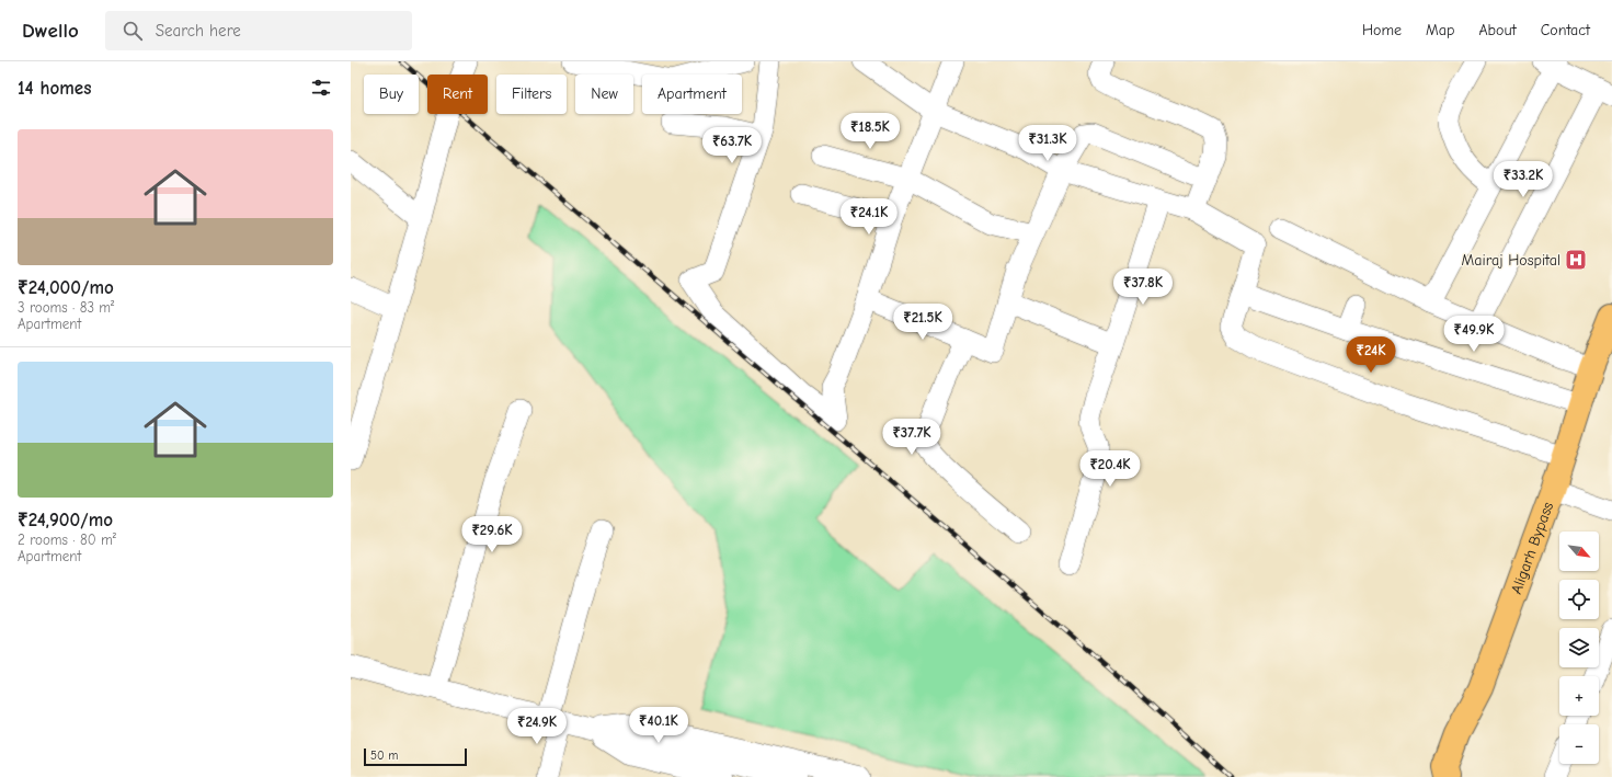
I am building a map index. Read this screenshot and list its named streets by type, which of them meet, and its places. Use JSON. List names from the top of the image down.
{
  "streets": {
    "main road": ["Aligarh Bypass"]
  },
  "places": {
    "hospital": ["Mairaj Hospital"]
  },
  "scale_bar": "50 m",
  "north": "bottom right",
  "page": {
    "header": "Dwello",
    "search": "Search here",
    "nav": [
      "Home",
      "Map",
      "About",
      "Contact"
    ],
    "heading": "14 homes",
    "chip": [
      "Buy",
      "Rent",
      "Filters",
      "New",
      "Apartment"
    ],
    "price": [
      "₹18.5K",
      "₹31.3K",
      "₹63.7K",
      "₹33.2K",
      "₹24.1K",
      "₹37.8K",
      "₹21.5K",
      "₹49.9K",
      "₹24K",
      "₹37.7K",
      "₹20.4K",
      "₹29.6K",
      "₹40.1K",
      "₹24.9K"
    ],
    "list": [
      {
        "name": "₹24,000/mo",
        "note": "3 rooms · 83 m² · Apartment"
      },
      {
        "name": "₹24,900/mo",
        "note": "2 rooms · 80 m² · Apartment"
      }
    ],
    "map_buttons": ["+", "−"],
    "scale": "50 m"
  }
}
